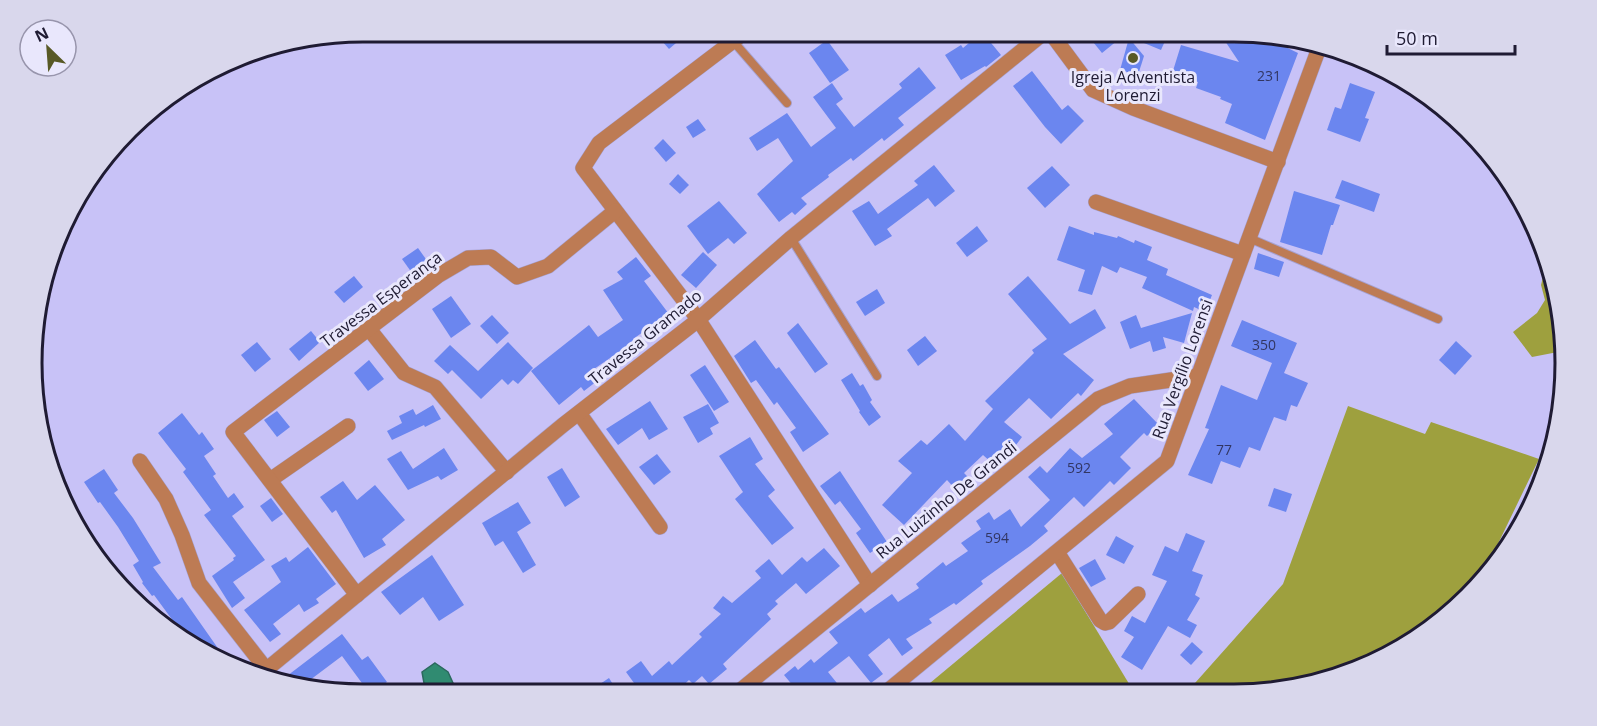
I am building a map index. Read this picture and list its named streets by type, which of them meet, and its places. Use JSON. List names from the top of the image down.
{
  "streets": {
    "street": [
      "Travessa Esperança",
      "Travessa Gramado",
      "Rua Vergílio Lorensi",
      "Rua Luizinho De Grandi"
    ]
  },
  "crossings": [
    ["Rua Vergílio Lorensi", "Rua Luizinho De Grandi"]
  ],
  "places": ["Igreja Adventista Lorenzi"],
  "house_numbers": [
    "231",
    "350",
    "77",
    "592",
    "594"
  ],
  "scale_bar": "50 m",
  "north": "top left"
}
